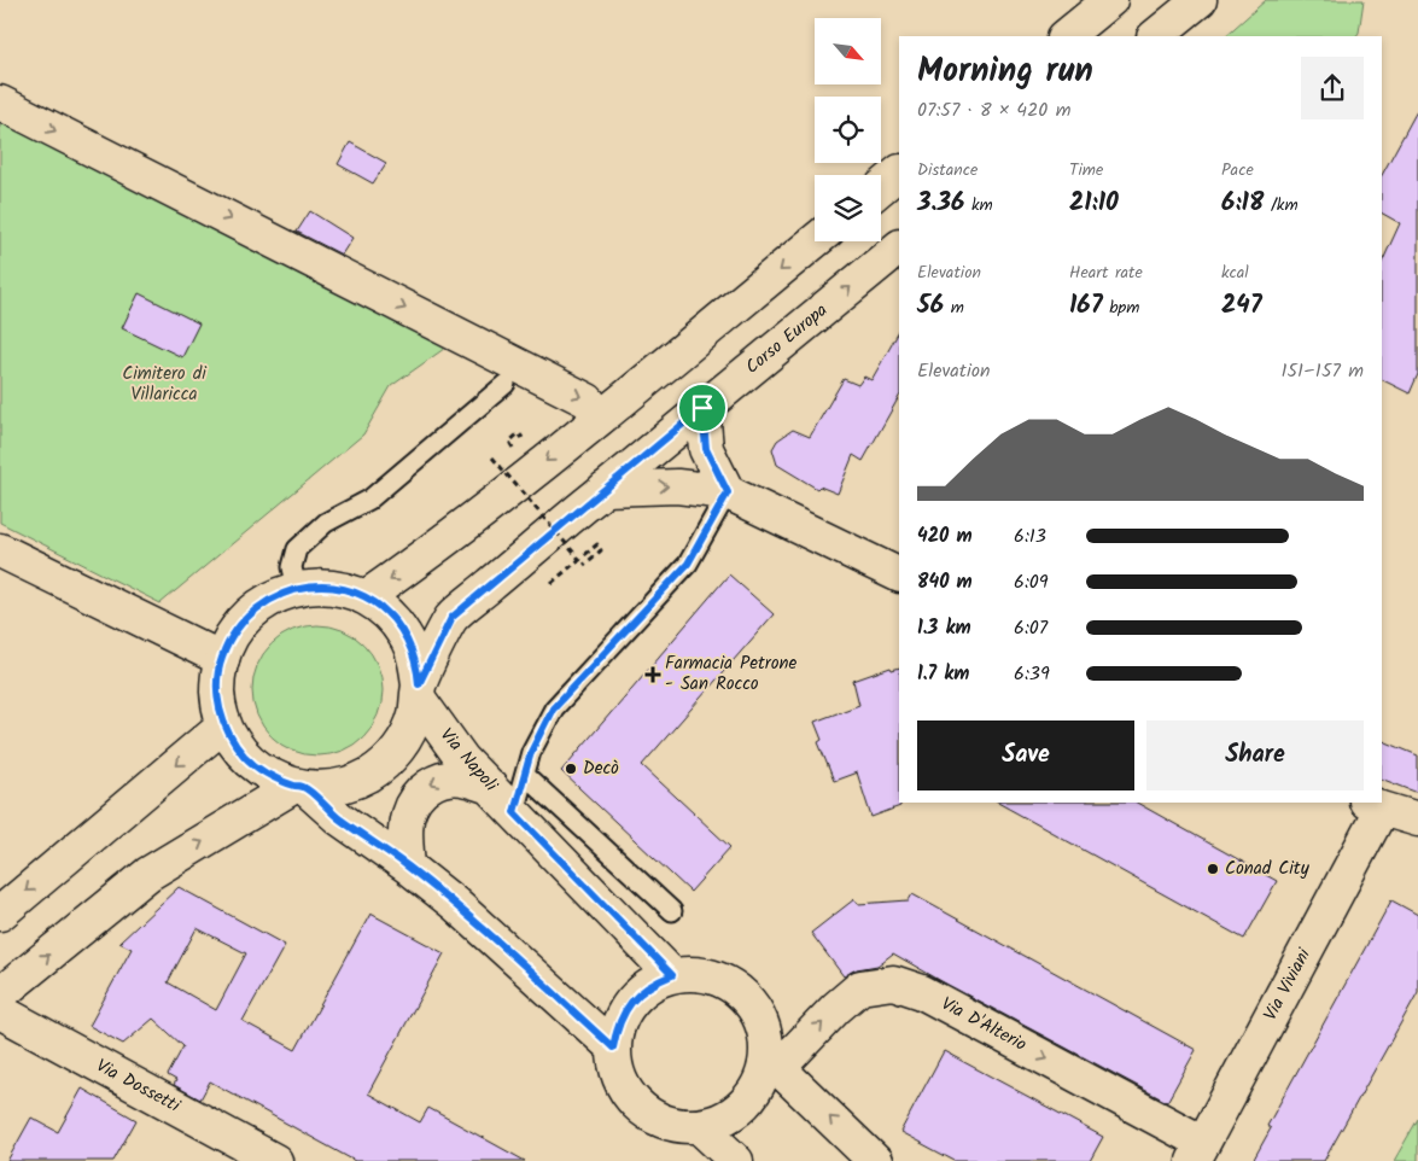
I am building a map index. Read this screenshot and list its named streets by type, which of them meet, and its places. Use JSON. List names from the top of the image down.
{
  "streets": {
    "street": [
      "Corso Europa",
      "Via Napoli",
      "Via Viviani",
      "Via D'Alterio",
      "Via Dossetti"
    ]
  },
  "crossings": [
    ["Corso Europa", "Via Napoli"],
    ["Via Napoli", "Via D'Alterio"],
    ["Via Viviani", "Via D'Alterio"]
  ],
  "one_way": ["Via D'Alterio"],
  "parks": ["Cimitero di Villaricca"],
  "places": {
    "health": ["Farmacia Petrone - San Rocco"],
    "other": ["Decò", "Conad City"]
  },
  "north": "bottom right",
  "page": {
    "heading": ["Morning run", "07:57 · 8 × 420 m"],
    "stats": [
      ["Distance", "3.36 km"],
      ["Time", "21:10"],
      ["Pace", "6:18 /km"],
      ["Elevation", "56 m"],
      ["Heart rate", "167 bpm"],
      ["kcal", "247"]
    ],
    "chart": ["Elevation", "151–157 m"],
    "list": [
      {
        "name": "420 m",
        "note": "6:13"
      },
      {
        "name": "840 m",
        "note": "6:09"
      },
      {
        "name": "1.3 km",
        "note": "6:07"
      },
      {
        "name": "1.7 km",
        "note": "6:39"
      }
    ],
    "buttons": ["Save", "Share"]
  }
}
